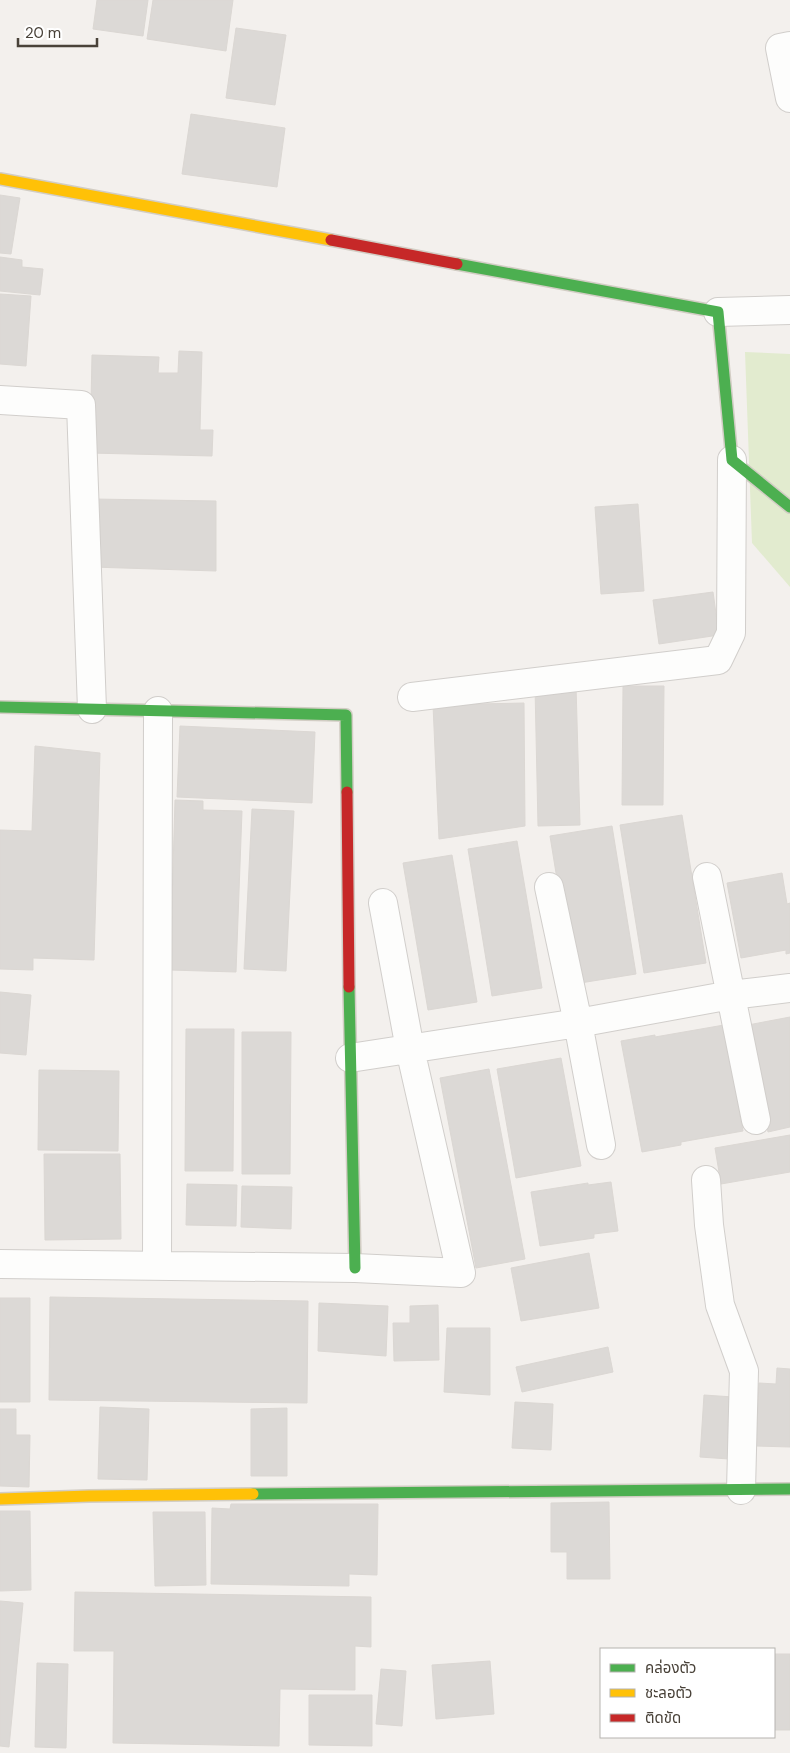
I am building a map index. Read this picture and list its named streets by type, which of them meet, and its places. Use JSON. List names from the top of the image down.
{
  "legend": ["คล่องตัว", "ชะลอตัว", "ติดขัด"],
  "scale_bar": "20 m"
}
